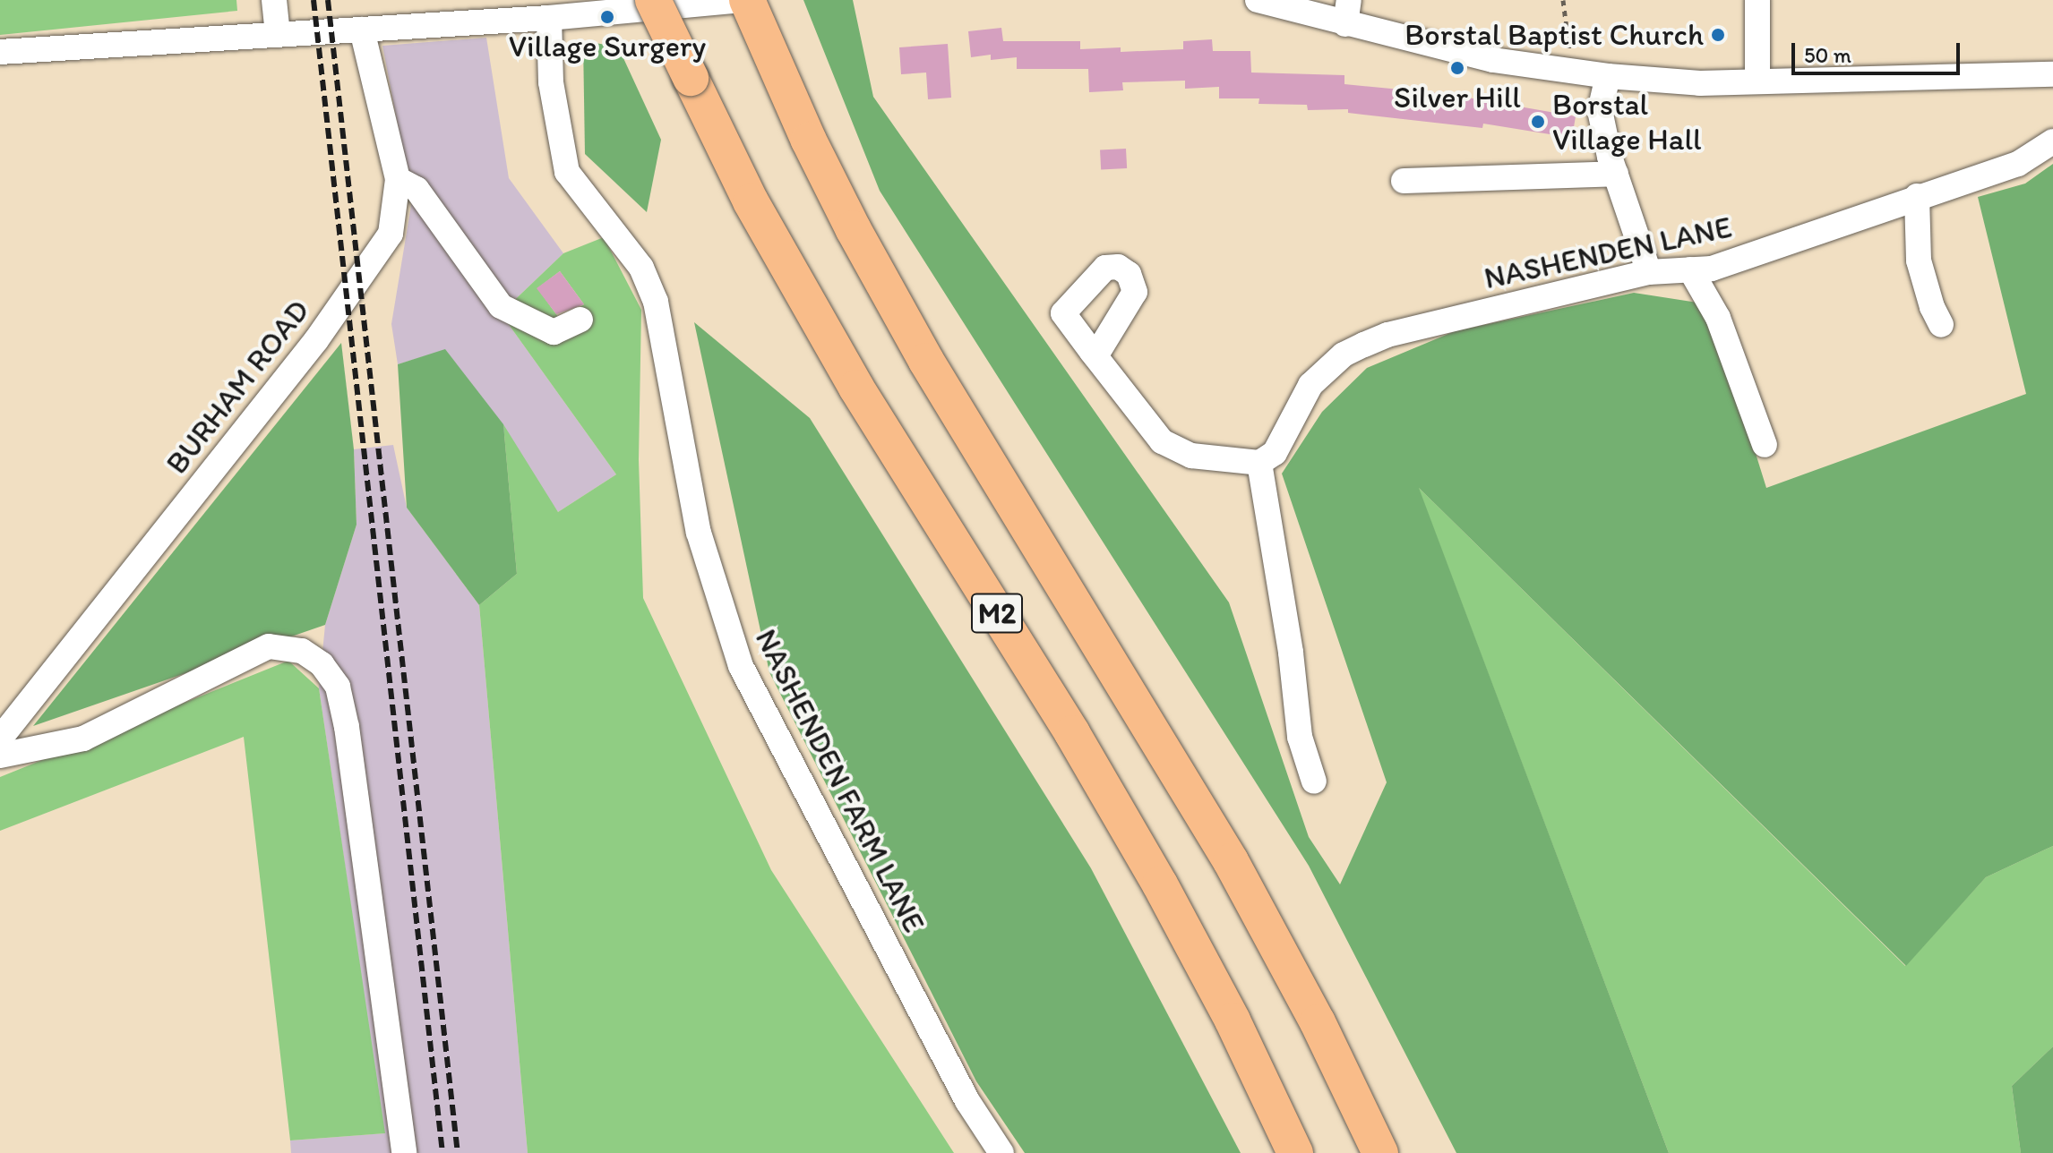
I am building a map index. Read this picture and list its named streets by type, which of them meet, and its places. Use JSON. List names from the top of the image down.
{
  "streets": {
    "highway": ["M2"],
    "street": ["NASHENDEN LANE", "BURHAM ROAD", "NASHENDEN FARM LANE"]
  },
  "places": [
    "Village Surgery",
    "Borstal Baptist Church",
    "Silver Hill",
    "Borstal Village Hall"
  ],
  "scale_bar": "50 m"
}
